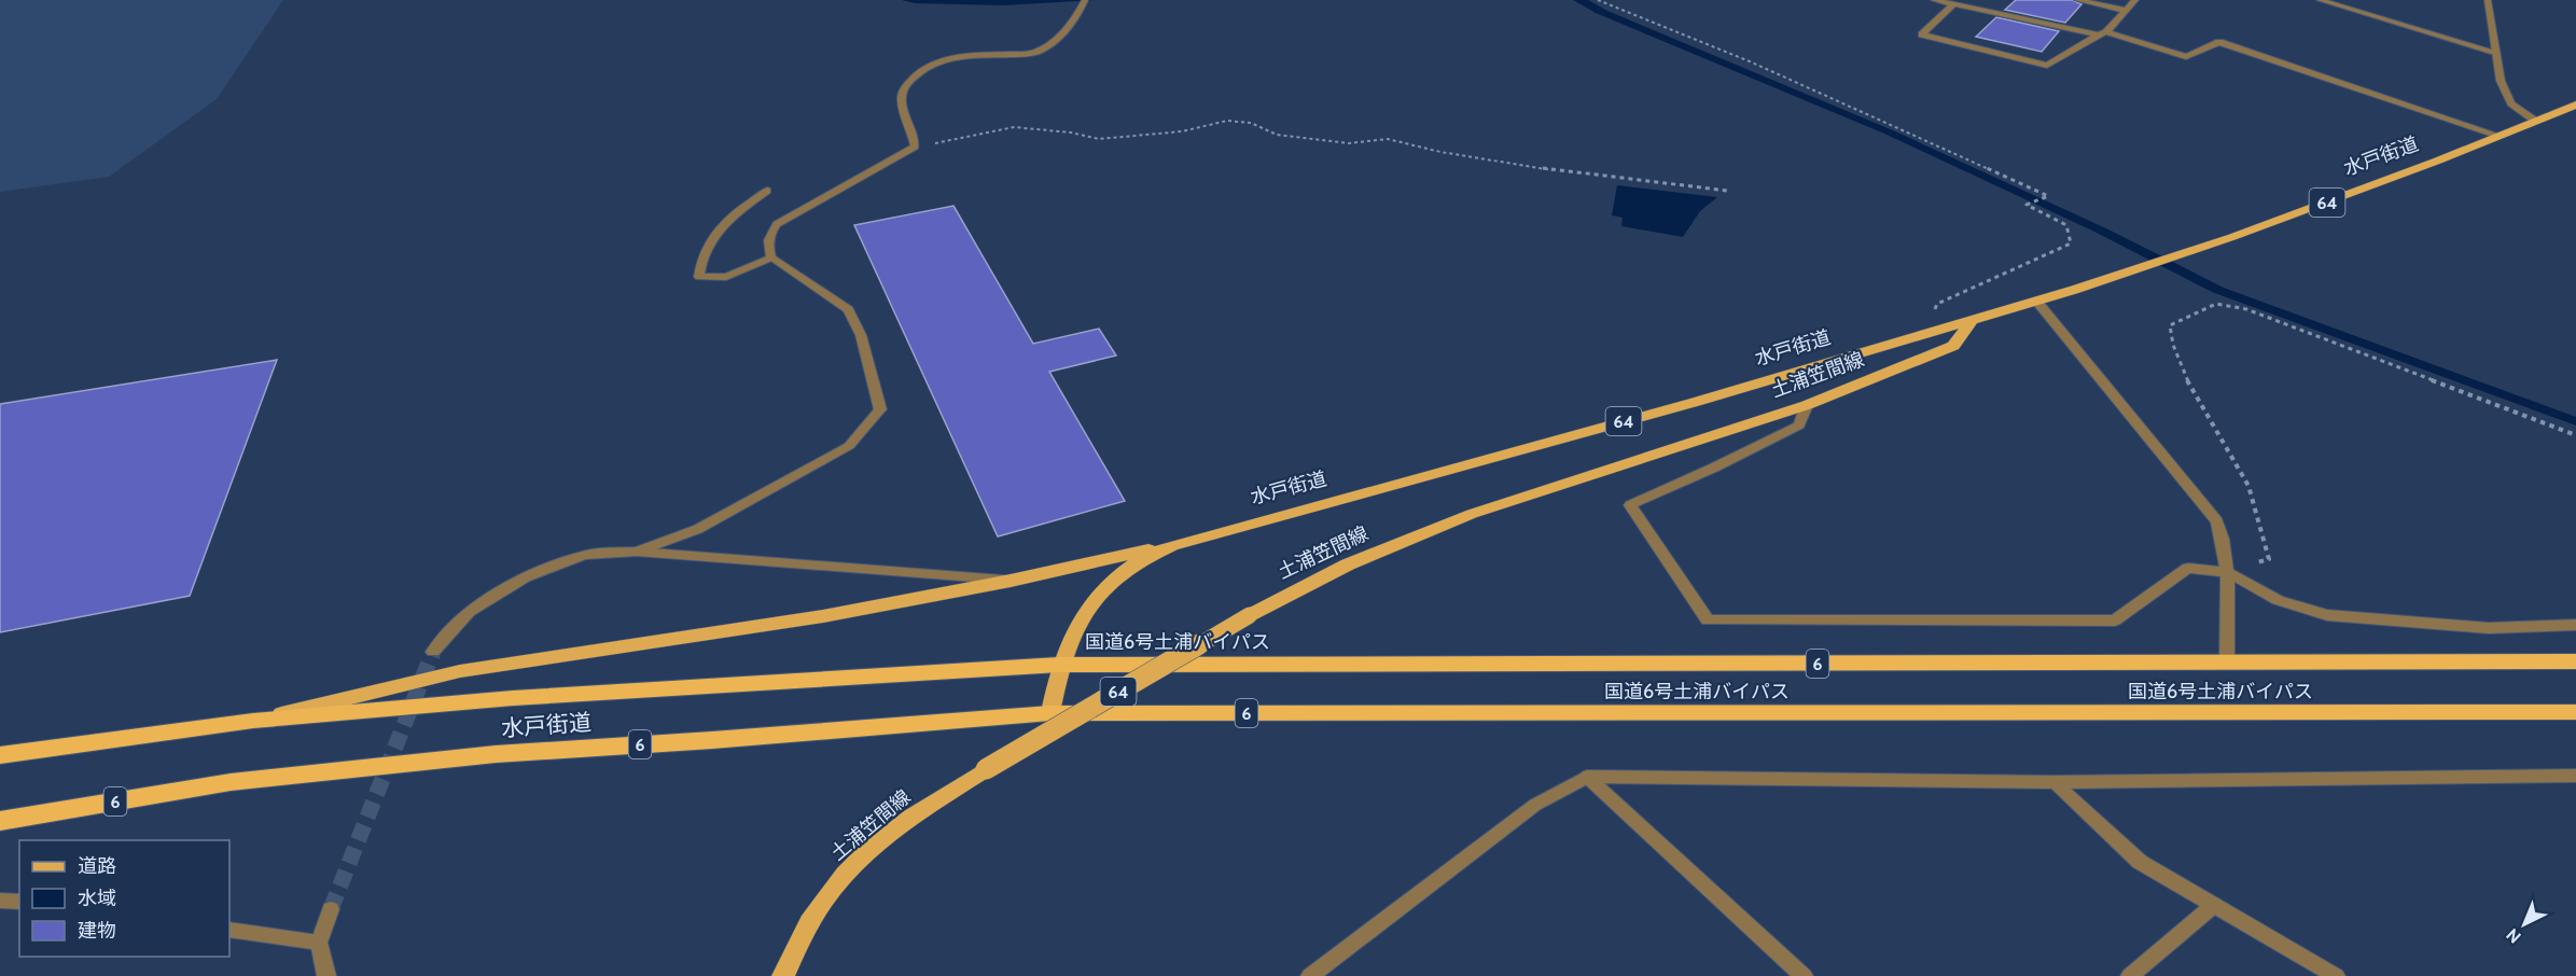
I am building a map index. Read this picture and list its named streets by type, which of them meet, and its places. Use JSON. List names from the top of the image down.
{
  "streets": {
    "highway": ["水戸街道", "国道6号土浦バイパス", "6"],
    "main road": ["64", "土浦笠間線"]
  },
  "crossings": [
    ["水戸街道", "土浦笠間線"],
    ["水戸街道", "国道6号土浦バイパス"]
  ],
  "legend": ["道路", "水域", "建物"],
  "north": "bottom left"
}
